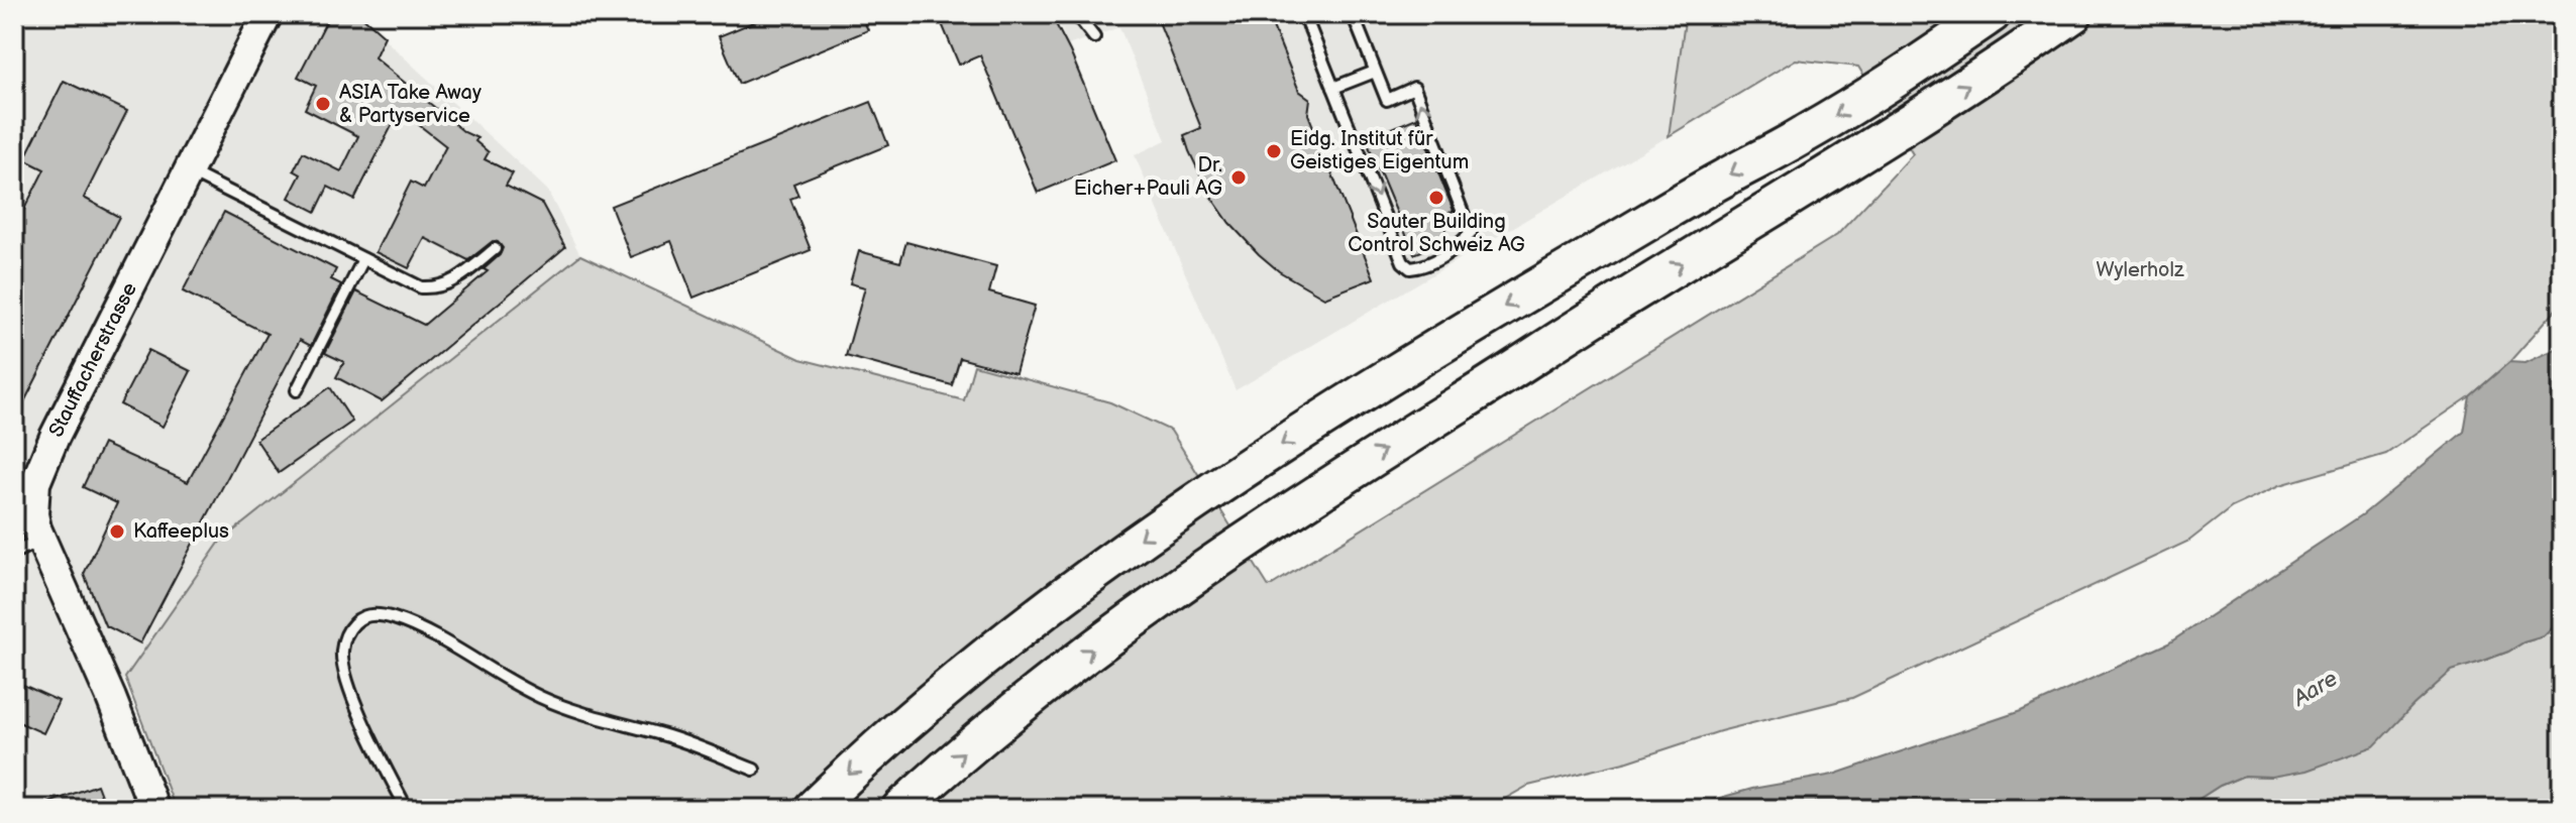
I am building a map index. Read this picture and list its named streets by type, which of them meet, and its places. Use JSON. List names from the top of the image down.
{
  "streets": {
    "street": ["Stauffacherstrasse"]
  },
  "water": ["Aare"],
  "parks": ["Wylerholz"],
  "places": [
    "ASIA Take Away & Partyservice",
    "Eidg. Institut für Geistiges Eigentum",
    "Dr. Eicher+Pauli AG",
    "Sauter Building Control Schweiz AG",
    "Kaffeeplus"
  ]
}
